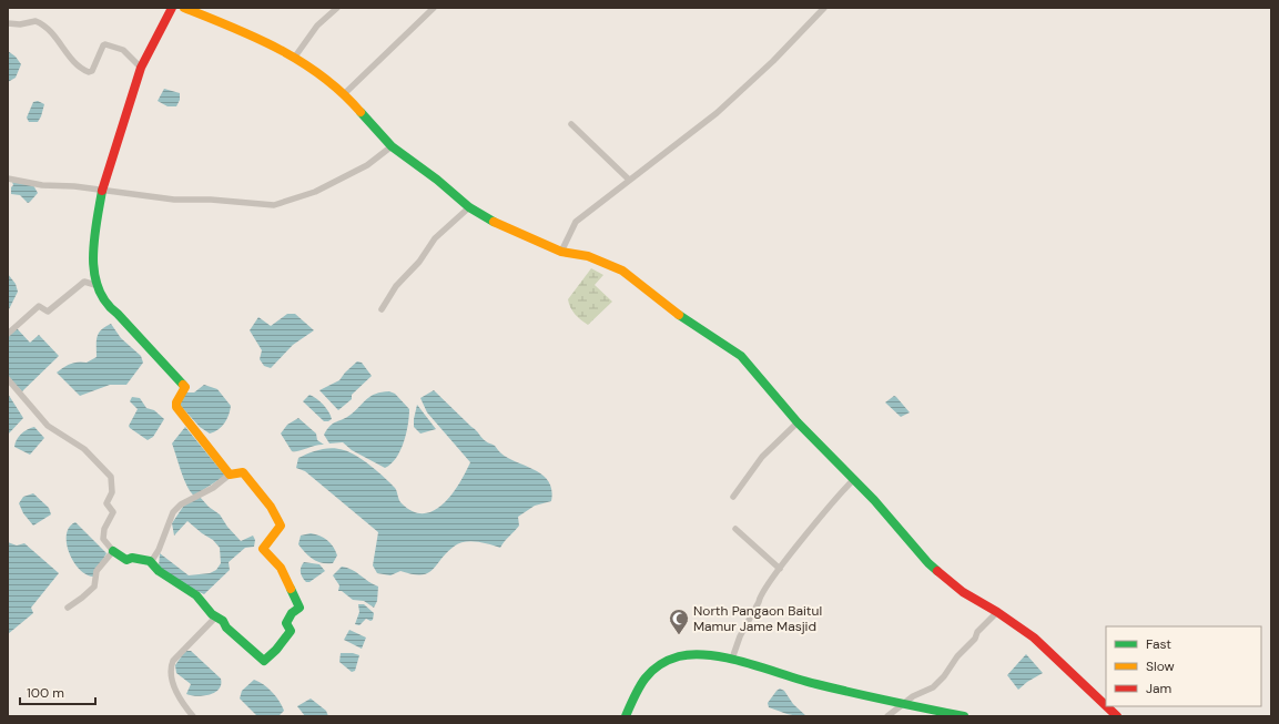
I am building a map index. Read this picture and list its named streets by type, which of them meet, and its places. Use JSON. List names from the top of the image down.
{
  "places": {
    "mosque": ["North Pangaon Baitul Mamur Jame Masjid"]
  },
  "legend": ["Fast", "Slow", "Jam"],
  "scale_bar": "100 m"
}
